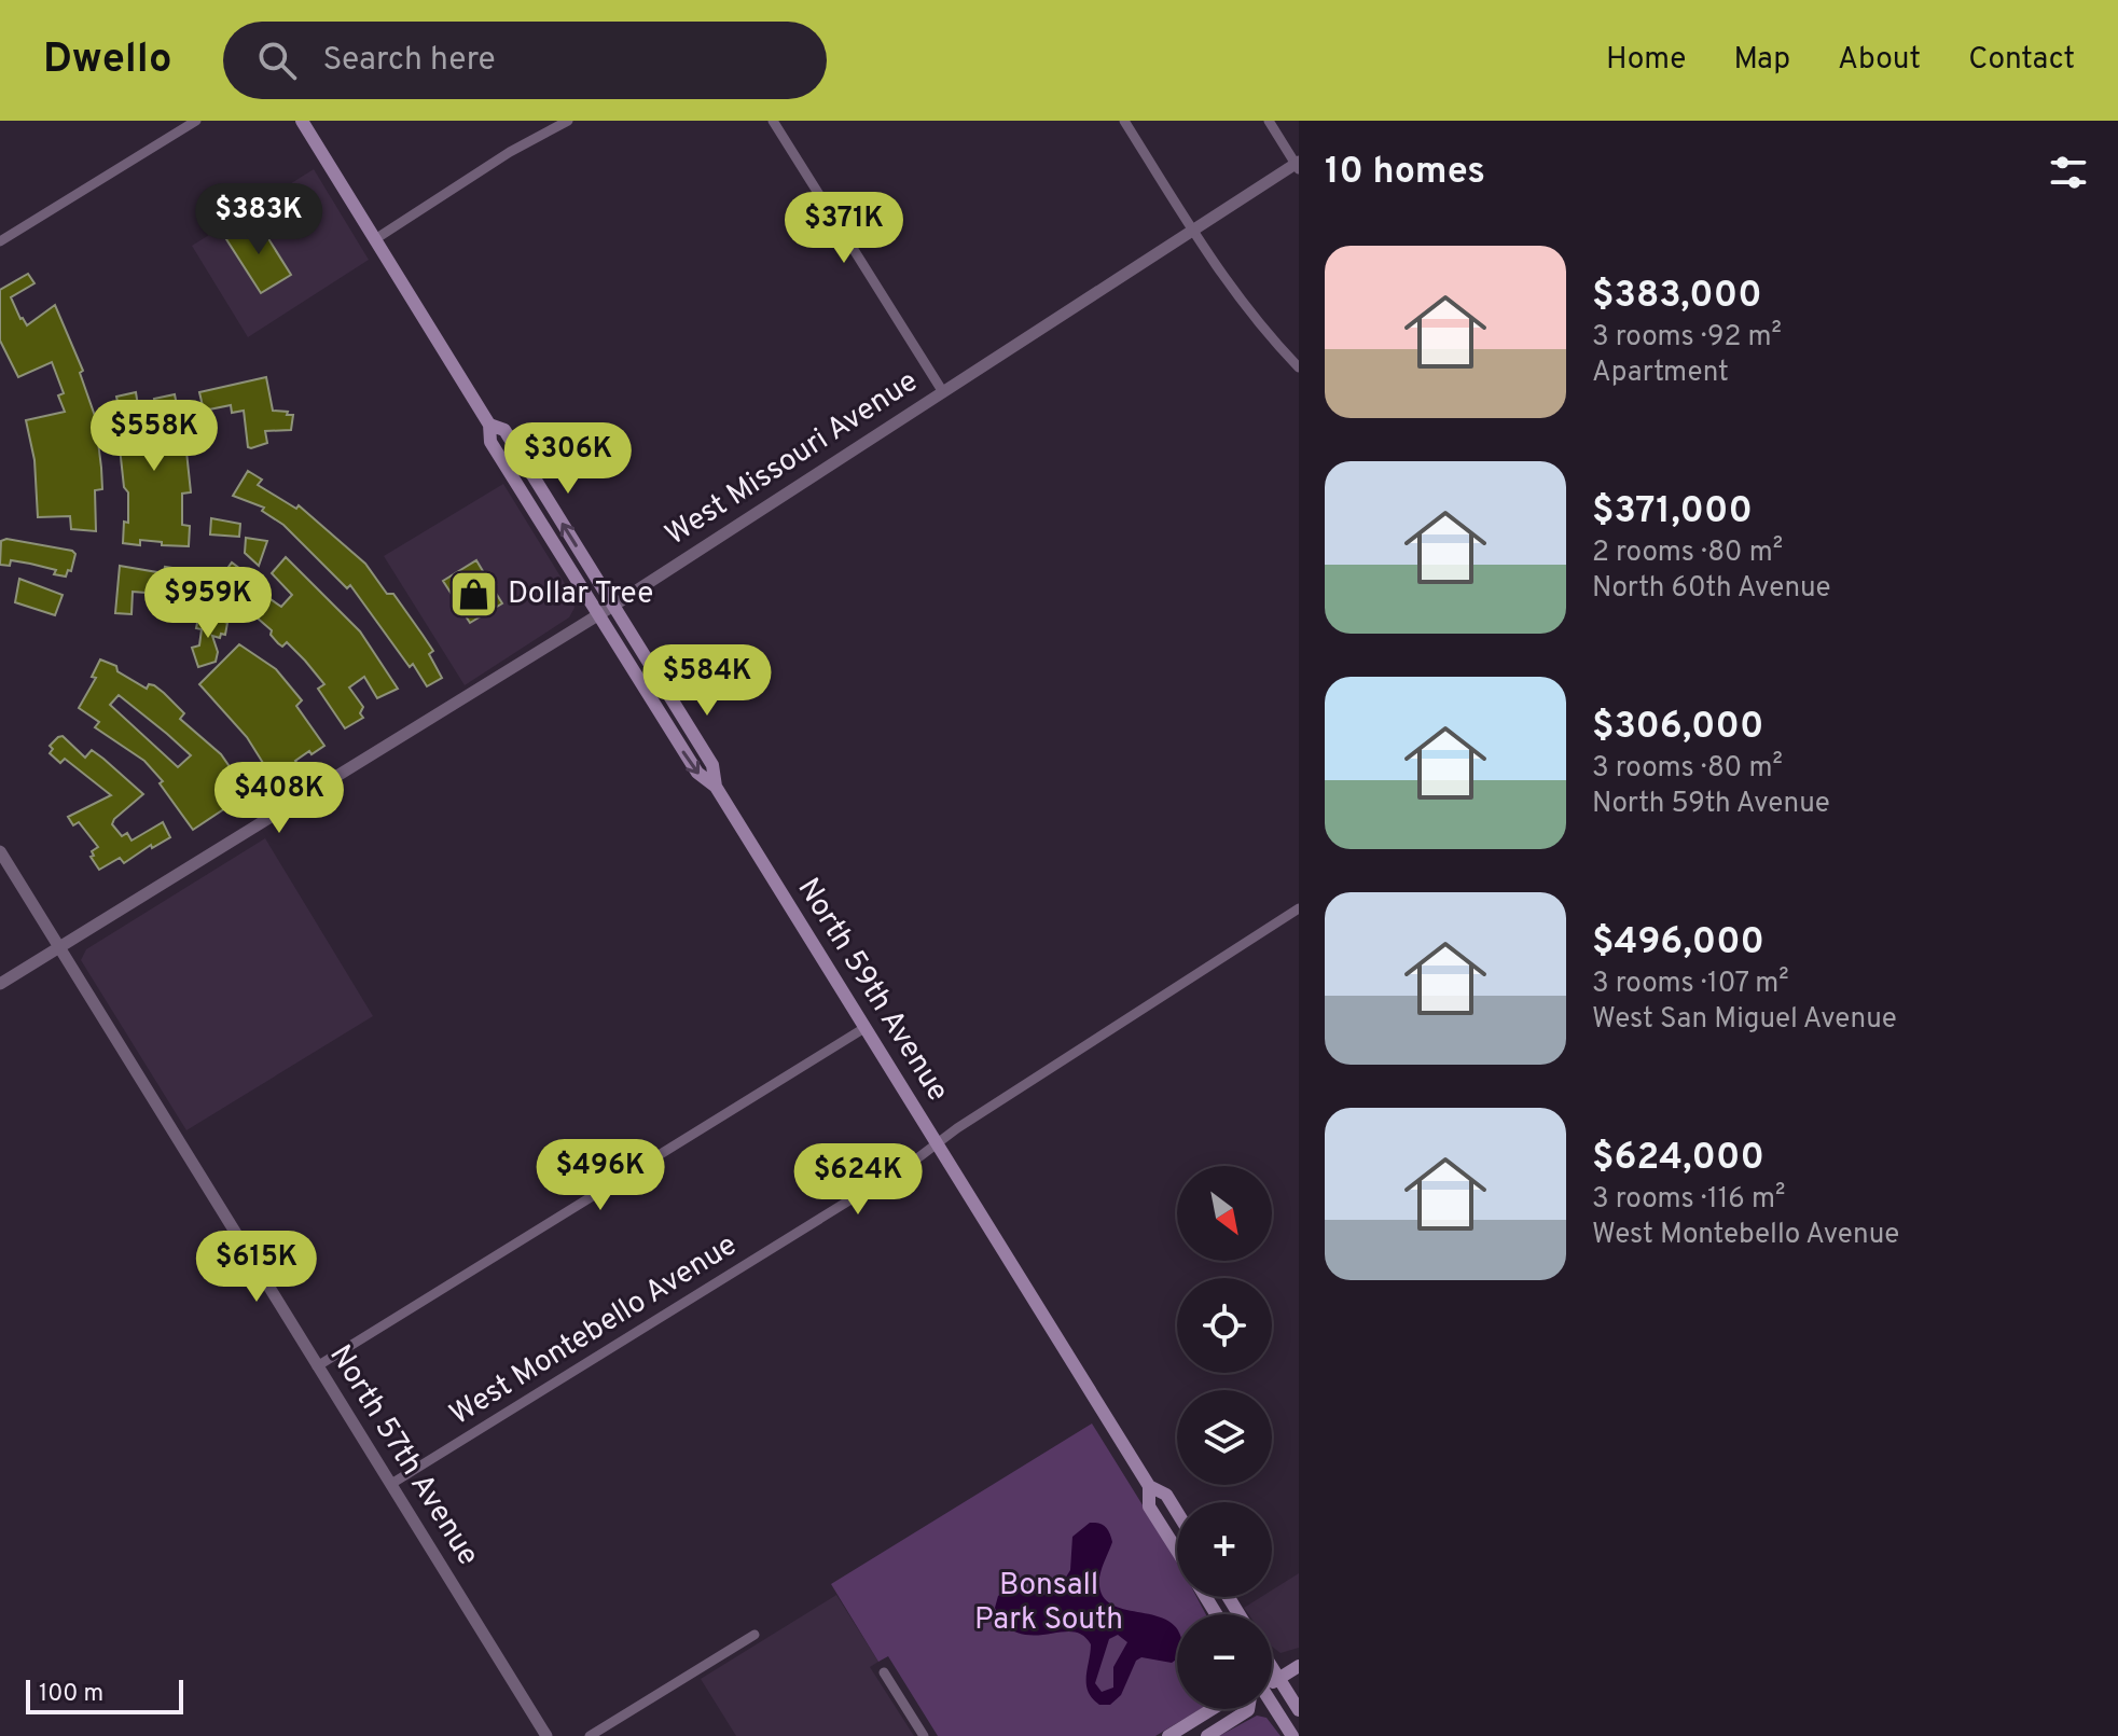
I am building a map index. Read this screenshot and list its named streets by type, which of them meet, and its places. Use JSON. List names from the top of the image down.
{
  "streets": {
    "main road": ["North 59th Avenue"],
    "street": ["West Missouri Avenue", "West Montebello Avenue", "North 57th Avenue"]
  },
  "crossings": [
    ["West Missouri Avenue", "North 59th Avenue"],
    ["West Missouri Avenue", "North 57th Avenue"],
    ["North 59th Avenue", "West Montebello Avenue"],
    ["West Montebello Avenue", "North 57th Avenue"]
  ],
  "parks": ["Bonsall Park South"],
  "places": {
    "shop": ["Dollar Tree"]
  },
  "scale_bar": "100 m",
  "north": "bottom right",
  "page": {
    "header": "Dwello",
    "search": "Search here",
    "nav": [
      "Home",
      "Map",
      "About",
      "Contact"
    ],
    "heading": "10 homes",
    "price": [
      "$383K",
      "$371K",
      "$558K",
      "$306K",
      "$959K",
      "$584K",
      "$408K",
      "$496K",
      "$624K",
      "$615K"
    ],
    "list": [
      {
        "name": "$383,000",
        "note": "3 rooms · 92 m² · Apartment"
      },
      {
        "name": "$371,000",
        "note": "2 rooms · 80 m² · North 60th Avenue"
      },
      {
        "name": "$306,000",
        "note": "3 rooms · 80 m² · North 59th Avenue"
      },
      {
        "name": "$496,000",
        "note": "3 rooms · 107 m² · West San Miguel Avenue"
      },
      {
        "name": "$624,000",
        "note": "3 rooms · 116 m² · West Montebello Avenue"
      }
    ],
    "map_buttons": ["+", "−"],
    "scale": "100 m"
  }
}
